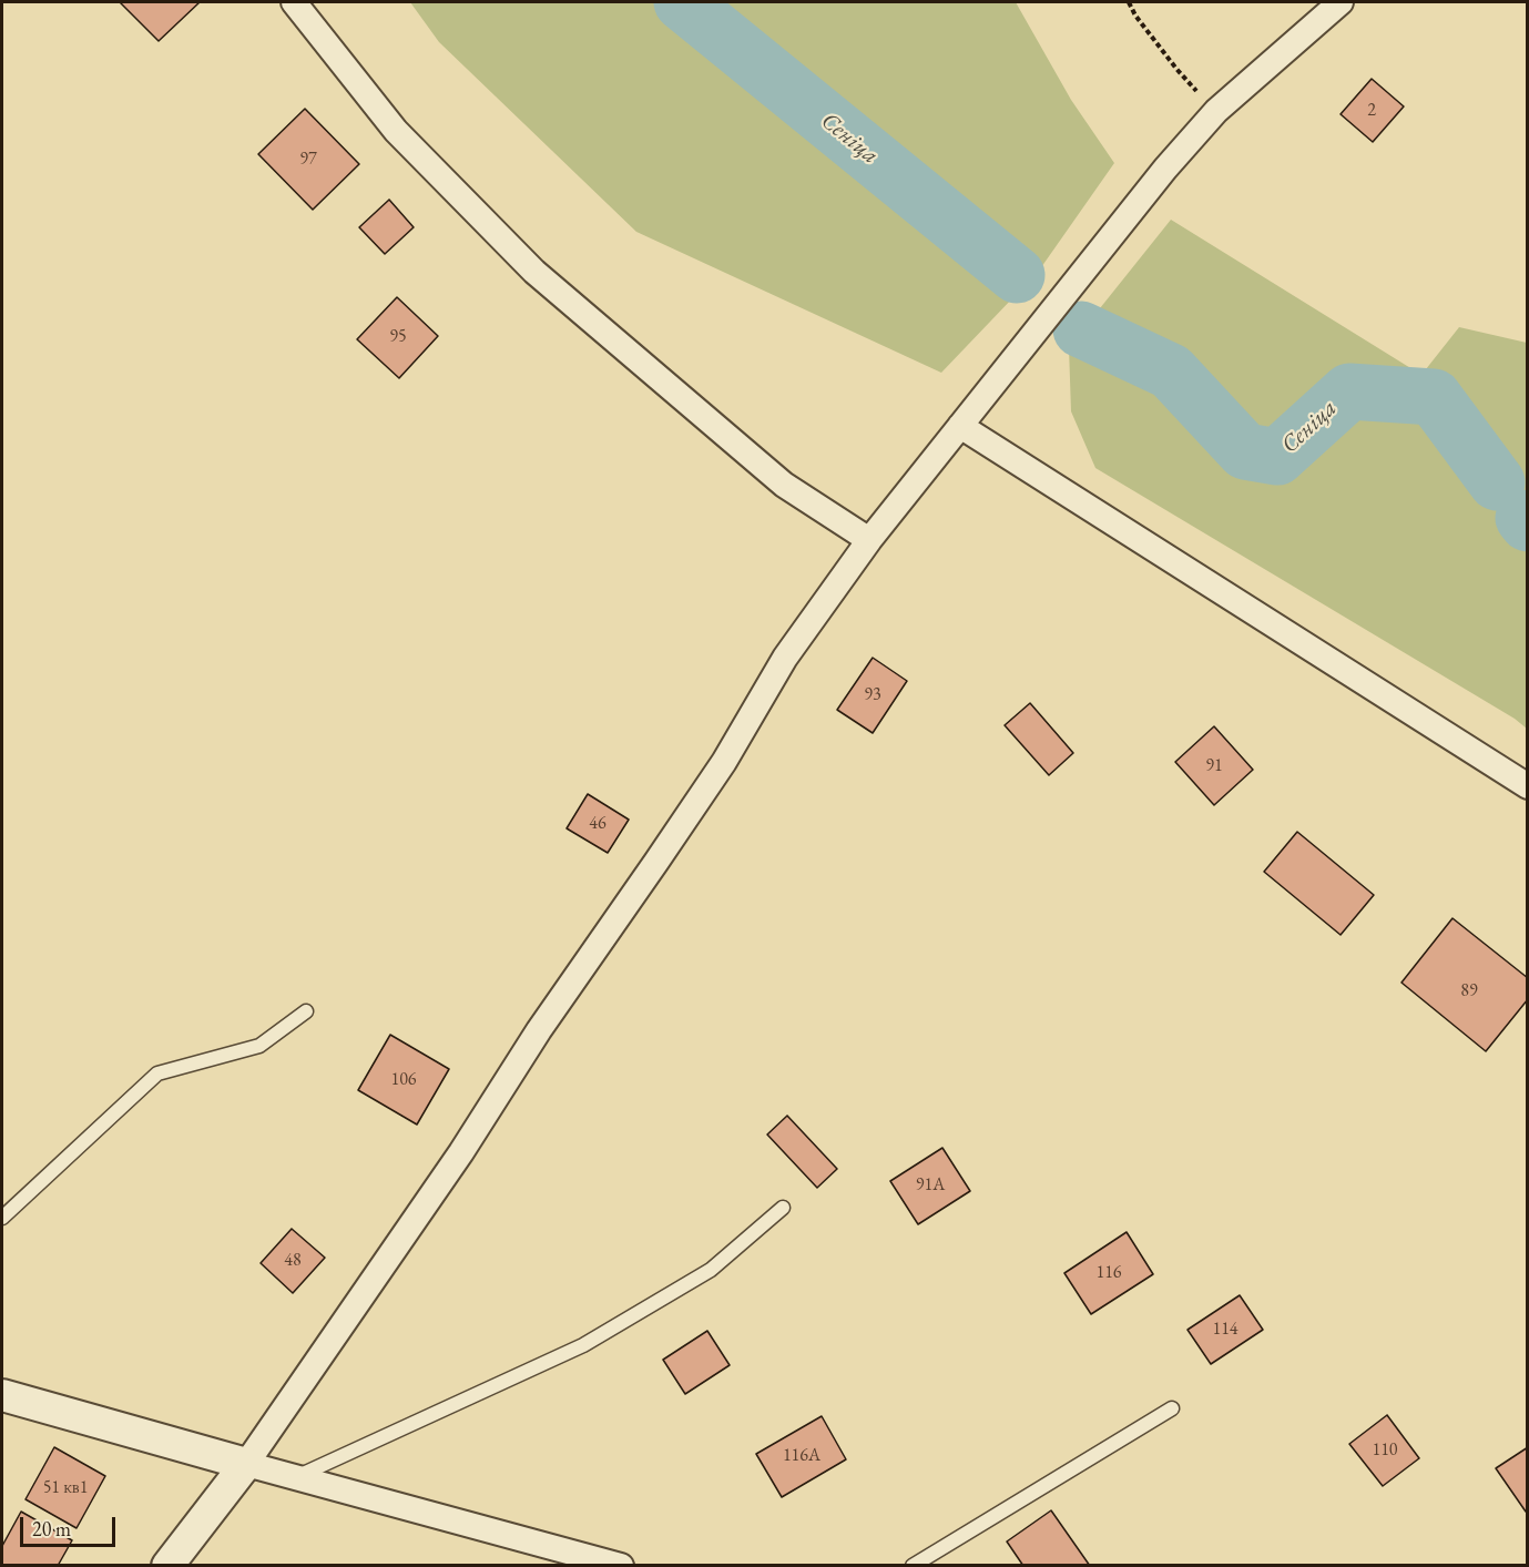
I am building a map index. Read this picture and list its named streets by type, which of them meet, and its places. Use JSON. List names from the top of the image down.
{
  "water": ["Сеніца"],
  "house_numbers": [
    "2",
    "97",
    "95",
    "93",
    "91",
    "46",
    "89",
    "106",
    "91А",
    "48",
    "116",
    "114",
    "110",
    "116А",
    "51 кв1"
  ],
  "scale_bar": "20 m"
}
